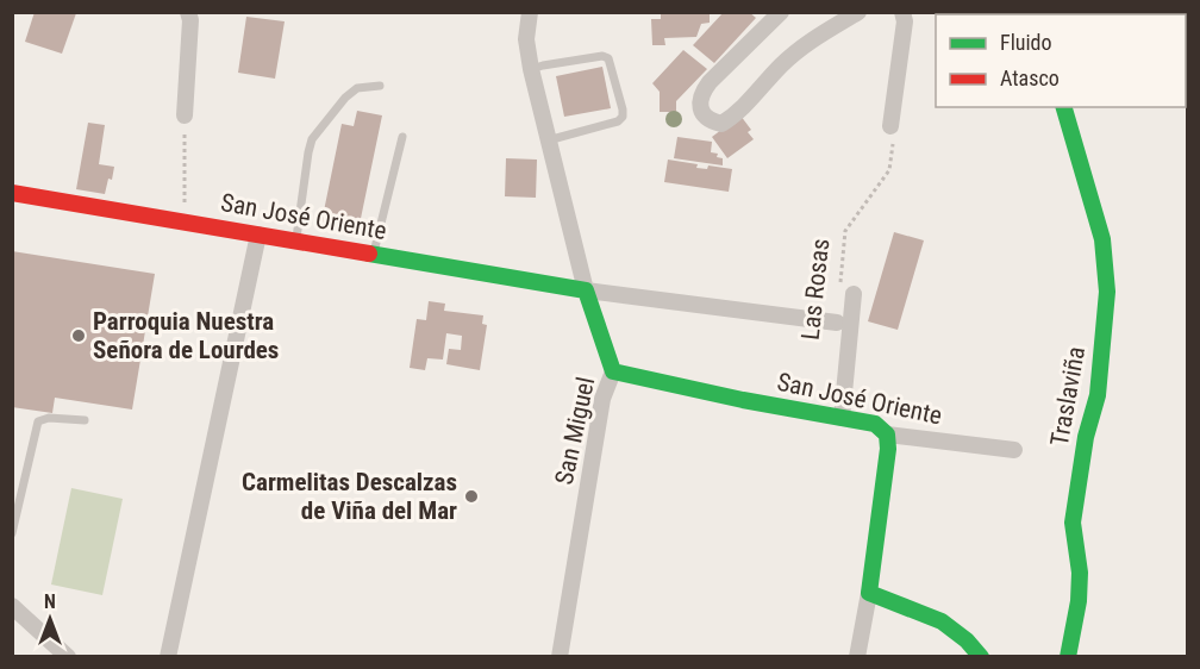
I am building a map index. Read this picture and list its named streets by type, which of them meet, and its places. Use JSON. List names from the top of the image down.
{
  "streets": {
    "street": ["San José Oriente", "Traslaviña", "San Miguel"],
    "path": ["Las Rosas"]
  },
  "crossings": [
    ["San José Oriente", "San Miguel"]
  ],
  "places": ["Parroquia Nuestra Señora de Lourdes", "Carmelitas Descalzas de Viña del Mar"],
  "legend": ["Fluido", "Atasco"],
  "north": "top"
}
